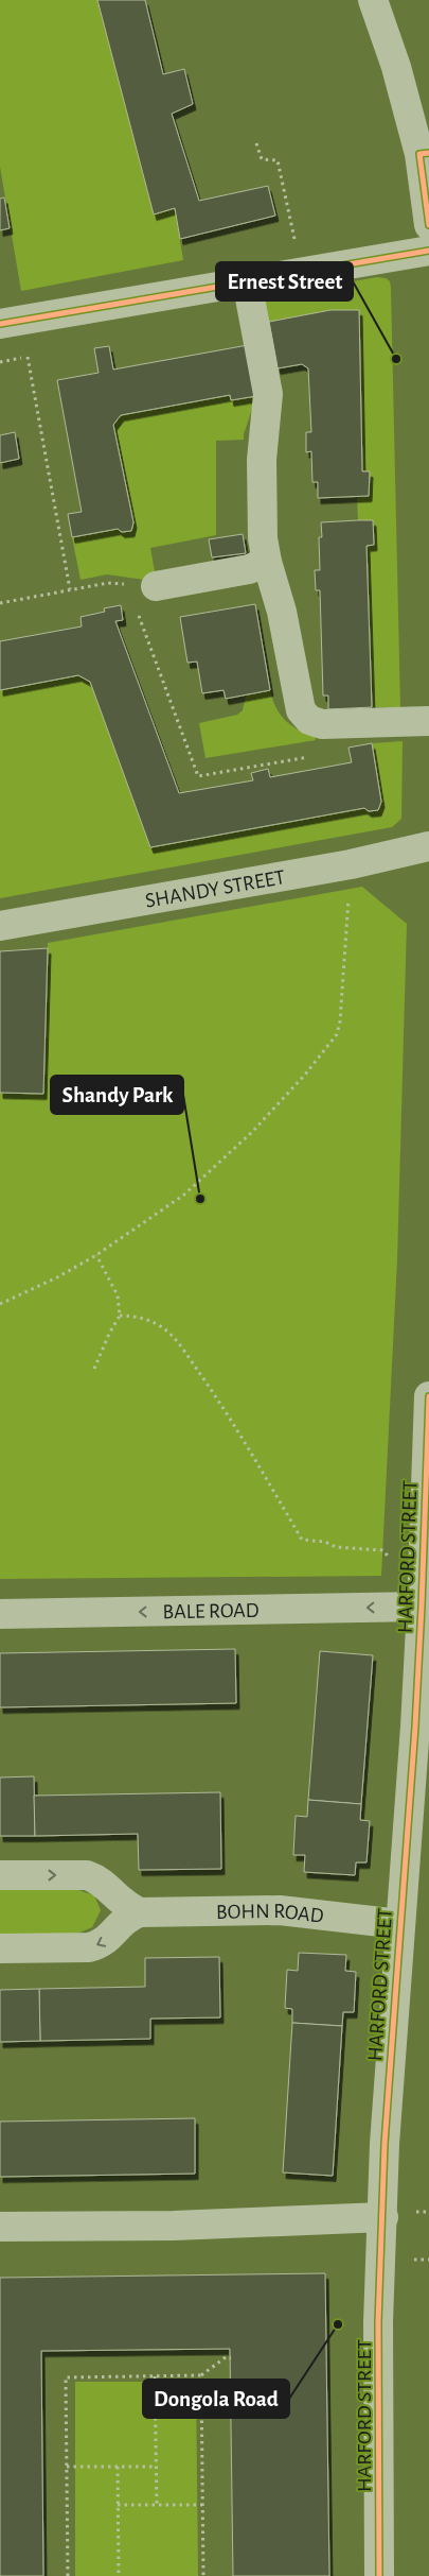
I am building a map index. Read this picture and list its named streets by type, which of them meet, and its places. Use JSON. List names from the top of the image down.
{
  "streets": {
    "street": [
      "SHANDY STREET",
      "HARFORD STREET",
      "BALE ROAD",
      "BOHN ROAD"
    ]
  },
  "crossings": [
    ["HARFORD STREET", "BALE ROAD"],
    ["HARFORD STREET", "BOHN ROAD"]
  ],
  "one_way": ["BALE ROAD"],
  "places": ["Ernest Street", "Shandy Park", "Dongola Road"]
}
